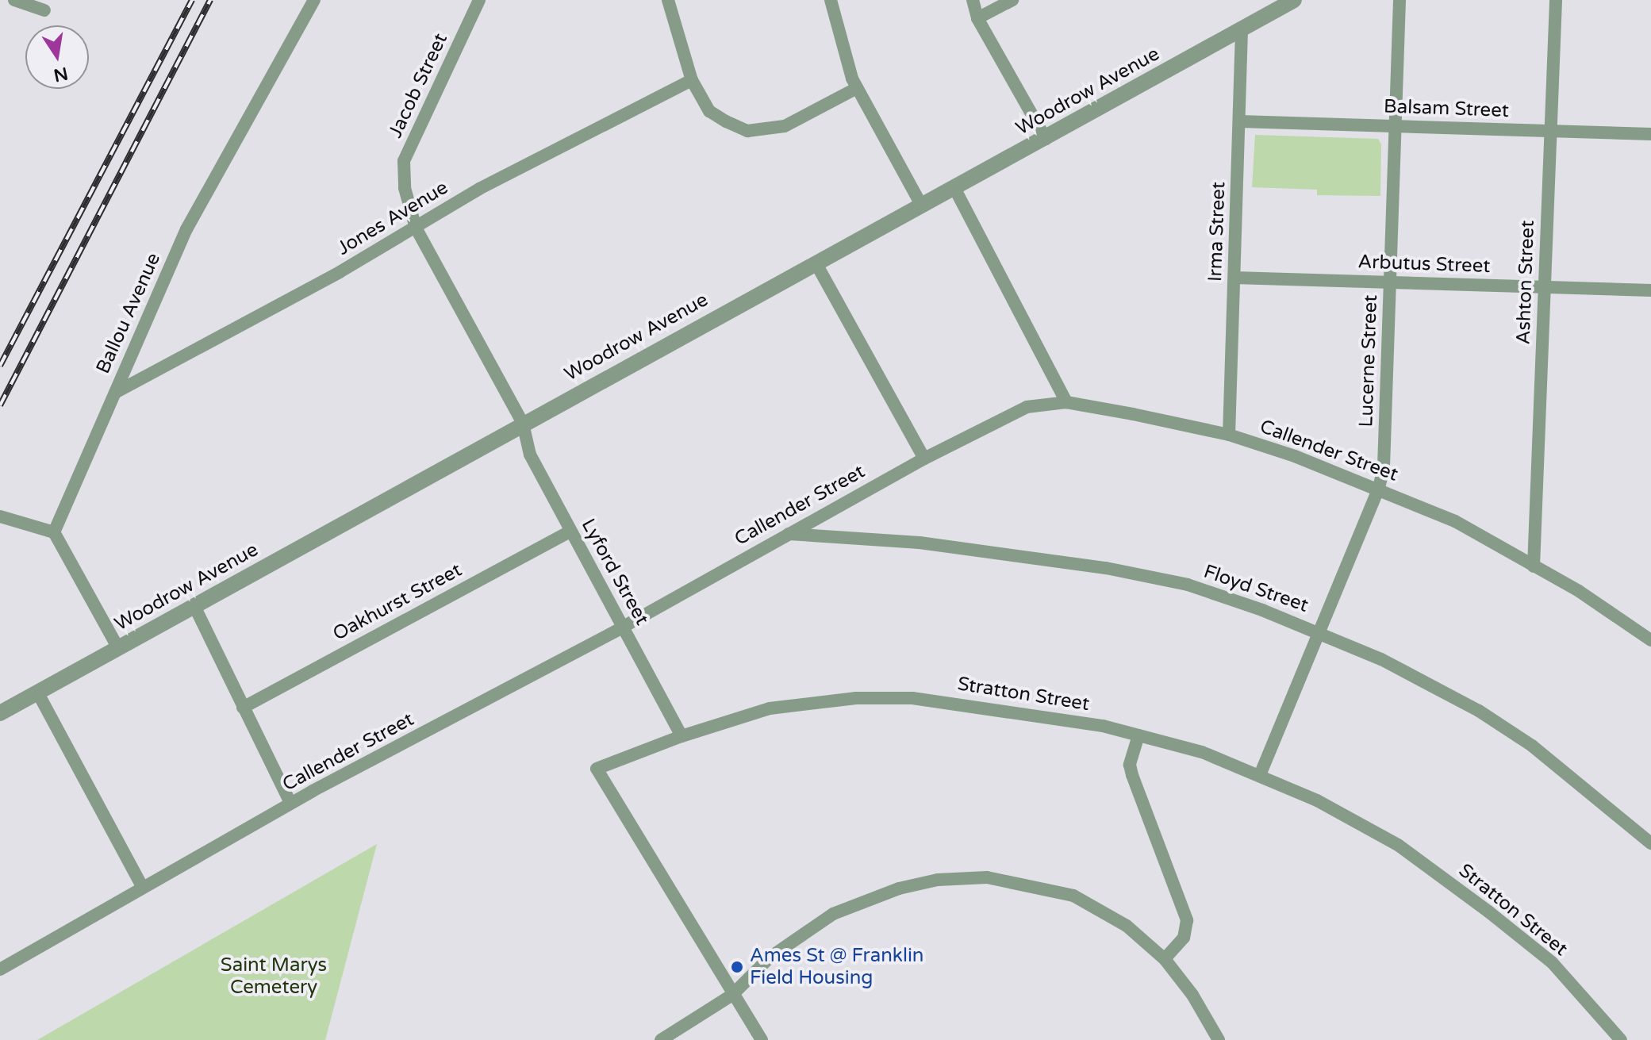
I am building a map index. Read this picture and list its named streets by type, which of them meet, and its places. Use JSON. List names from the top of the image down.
{
  "streets": {
    "street": [
      "Jacob Street",
      "Woodrow Avenue",
      "Balsam Street",
      "Jones Avenue",
      "Irma Street",
      "Arbutus Street",
      "Ashton Street",
      "Ballou Avenue",
      "Lucerne Street",
      "Callender Street",
      "Lyford Street",
      "Floyd Street",
      "Oakhurst Street",
      "Stratton Street"
    ]
  },
  "crossings": [
    ["Jacob Street", "Woodrow Avenue"],
    ["Jacob Street", "Jones Avenue"],
    ["Jacob Street", "Lyford Street"],
    ["Woodrow Avenue", "Irma Street"],
    ["Woodrow Avenue", "Lyford Street"],
    ["Balsam Street", "Irma Street"],
    ["Balsam Street", "Ashton Street"],
    ["Balsam Street", "Lucerne Street"],
    ["Jones Avenue", "Ballou Avenue"],
    ["Irma Street", "Arbutus Street"],
    ["Irma Street", "Callender Street"],
    ["Arbutus Street", "Ashton Street"],
    ["Arbutus Street", "Lucerne Street"],
    ["Ashton Street", "Callender Street"],
    ["Lucerne Street", "Callender Street"],
    ["Lucerne Street", "Floyd Street"],
    ["Lucerne Street", "Stratton Street"],
    ["Callender Street", "Lyford Street"],
    ["Callender Street", "Floyd Street"],
    ["Lyford Street", "Oakhurst Street"],
    ["Lyford Street", "Stratton Street"]
  ],
  "parks": ["Saint Marys Cemetery"],
  "places": ["Ames St @ Franklin Field Housing"],
  "north": "bottom"
}
